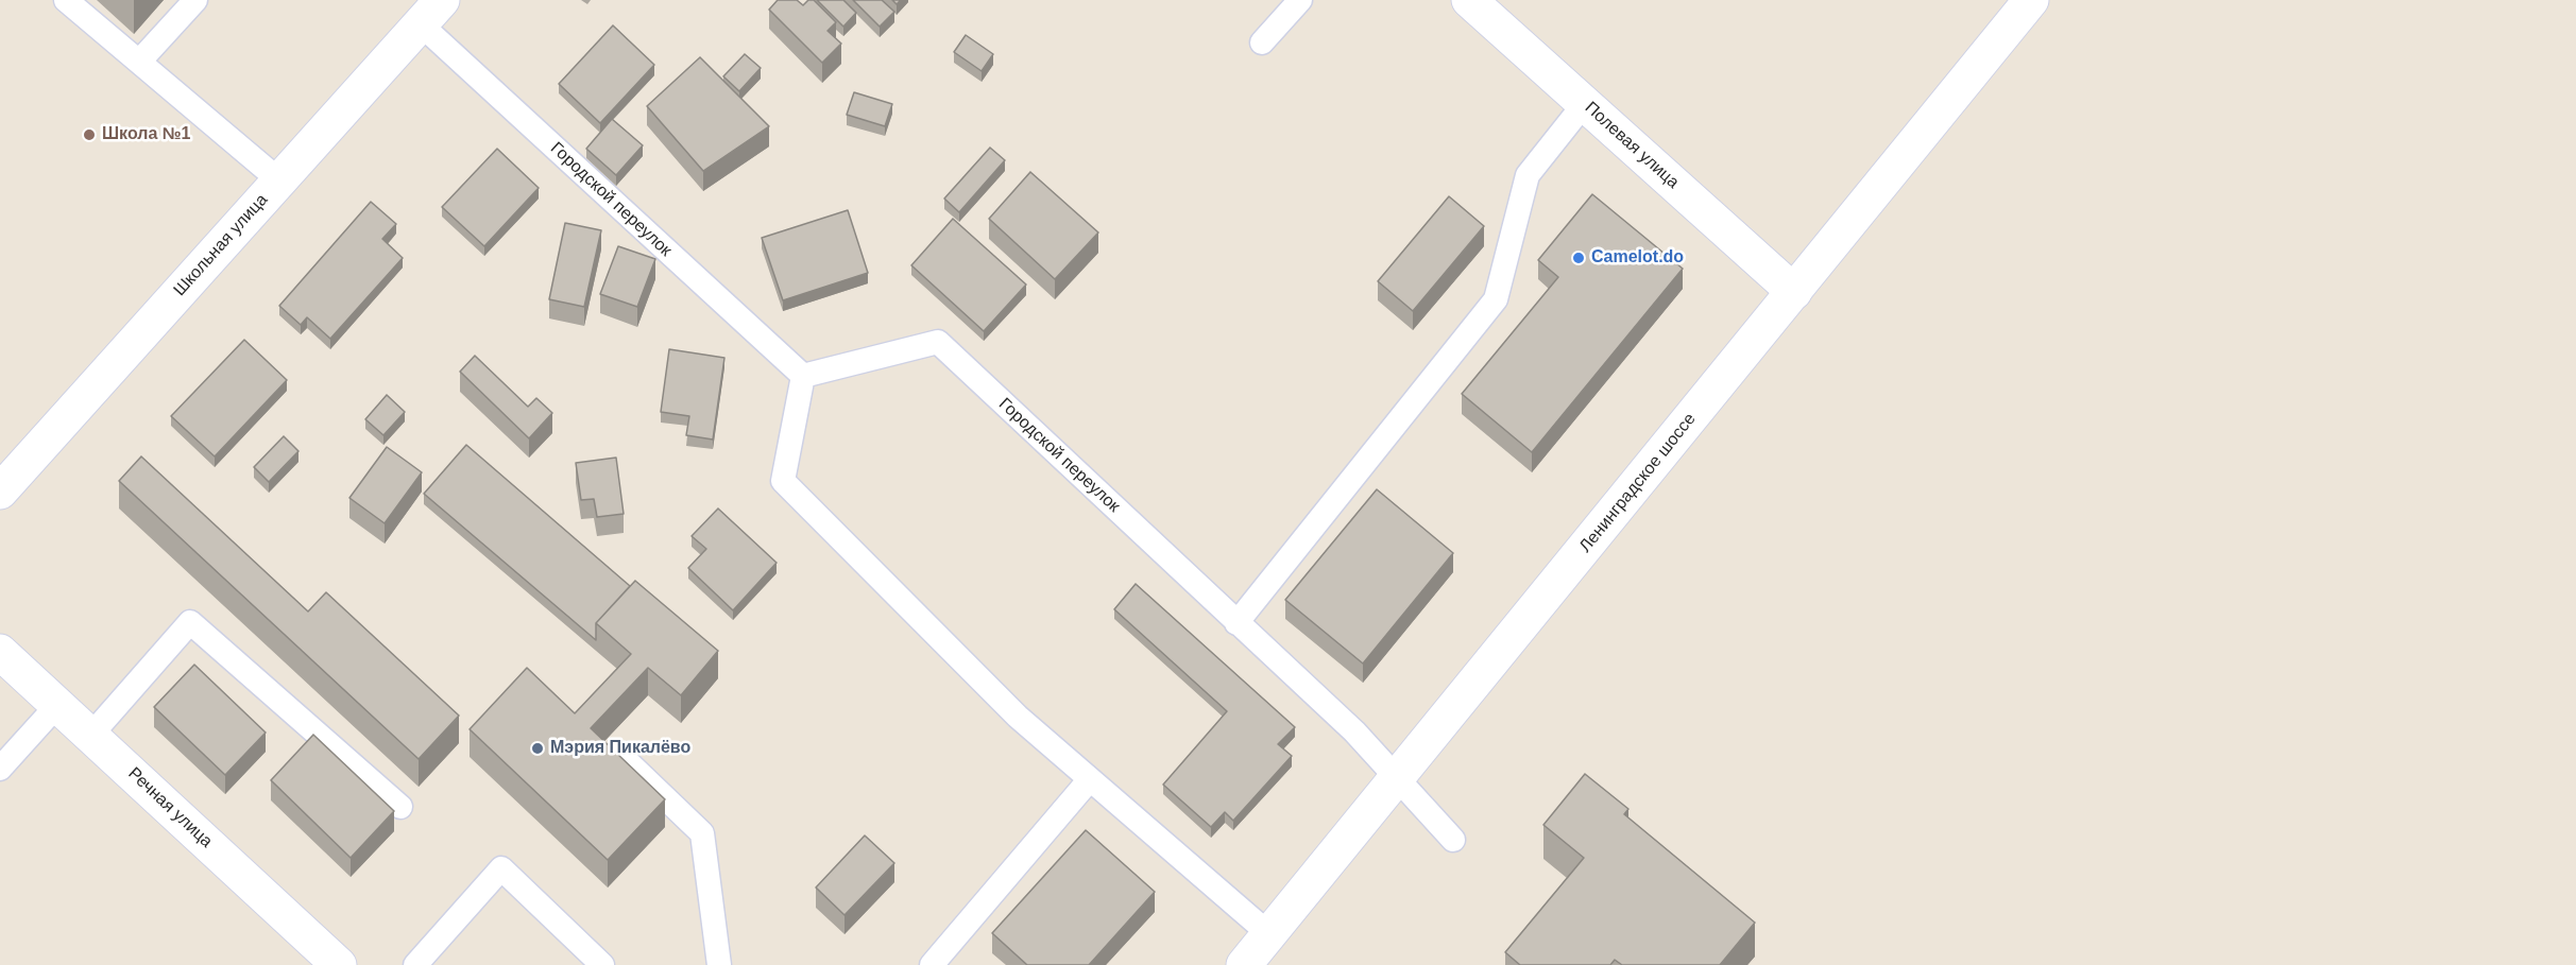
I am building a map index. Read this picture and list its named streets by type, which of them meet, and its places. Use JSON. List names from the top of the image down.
{
  "streets": {
    "street": [
      "Полевая улица",
      "Школьная улица",
      "Ленинградское шоссе",
      "Речная улица"
    ],
    "lane": ["Городской переулок"]
  },
  "crossings": [
    ["Полевая улица", "Ленинградское шоссе"],
    ["Городской переулок", "Школьная улица"]
  ],
  "places": ["Школа №1", "Camelot.do", "Мэрия Пикалёво"]
}
